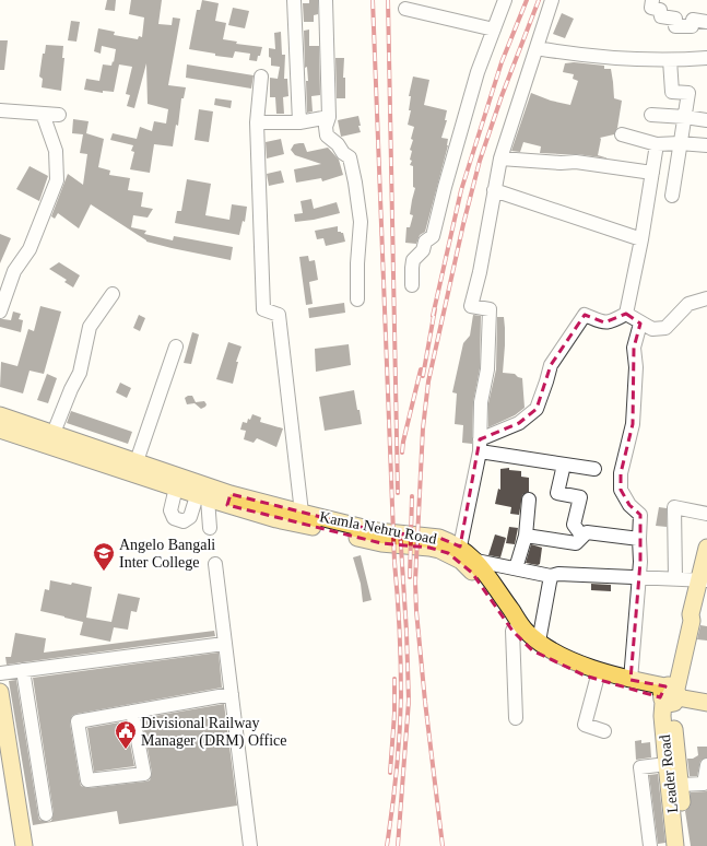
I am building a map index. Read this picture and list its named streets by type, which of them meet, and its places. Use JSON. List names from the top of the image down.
{
  "streets": {
    "main road": ["Kamla Nehru Road", "Leader Road"]
  },
  "crossings": [
    ["Kamla Nehru Road", "Leader Road"]
  ],
  "places": {
    "school or university": ["Angelo Bangali Inter College"],
    "public building": ["Divisional Railway Manager (DRM) Office"]
  }
}
